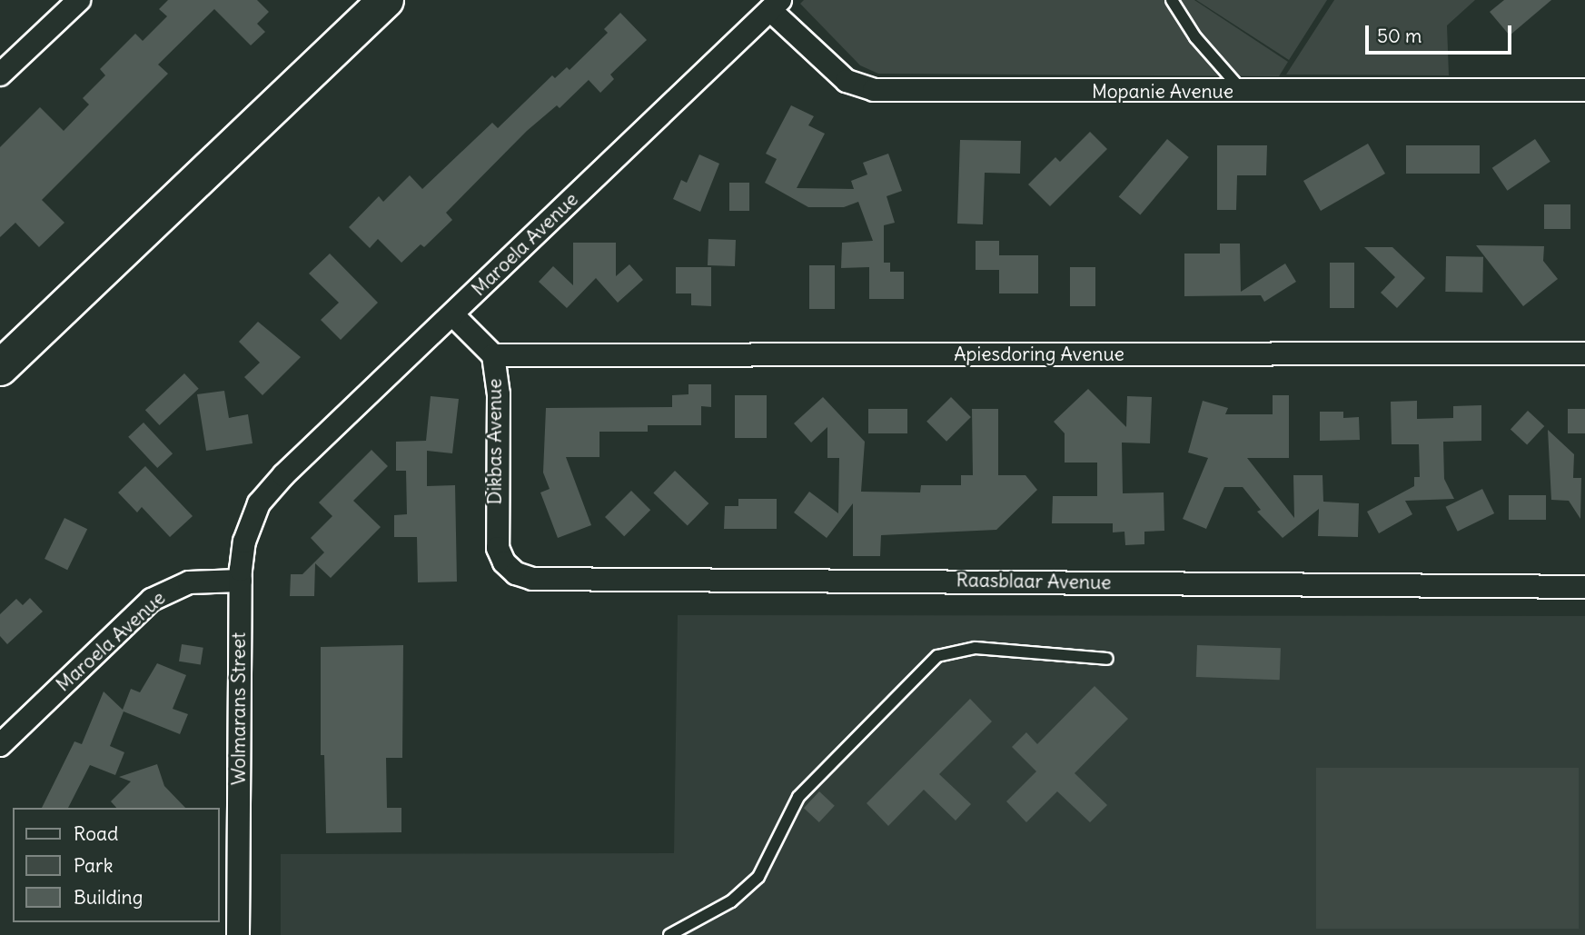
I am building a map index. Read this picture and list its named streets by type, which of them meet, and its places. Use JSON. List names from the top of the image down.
{
  "streets": {
    "street": [
      "Mopanie Avenue",
      "Maroela Avenue",
      "Apiesdoring Avenue",
      "Dikbas Avenue",
      "Raasblaar Avenue",
      "Wolmarans Street"
    ]
  },
  "crossings": [
    ["Mopanie Avenue", "Maroela Avenue"],
    ["Maroela Avenue", "Dikbas Avenue"],
    ["Maroela Avenue", "Wolmarans Street"],
    ["Apiesdoring Avenue", "Dikbas Avenue"],
    ["Dikbas Avenue", "Raasblaar Avenue"]
  ],
  "legend": ["Road", "Park", "Building"],
  "scale_bar": "50 m"
}
